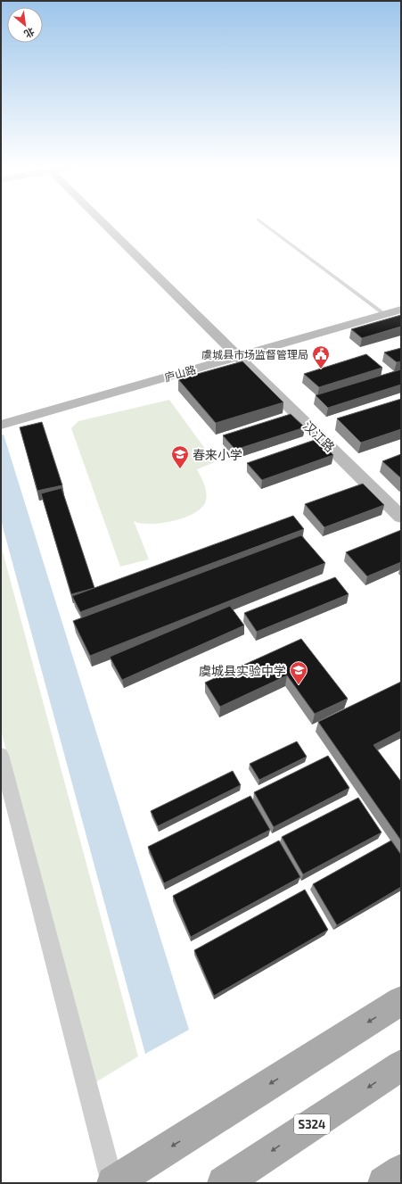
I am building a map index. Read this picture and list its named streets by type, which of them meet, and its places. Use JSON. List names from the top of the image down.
{
  "streets": {
    "main road": ["S324"],
    "street": ["庐山路", "汉江路"]
  },
  "crossings": [
    ["庐山路", "汉江路"]
  ],
  "places": {
    "public building": ["虞城县市场监督管理局"],
    "school or university": ["春来小学", "虞城县实验中学"]
  },
  "north": "bottom right"
}
